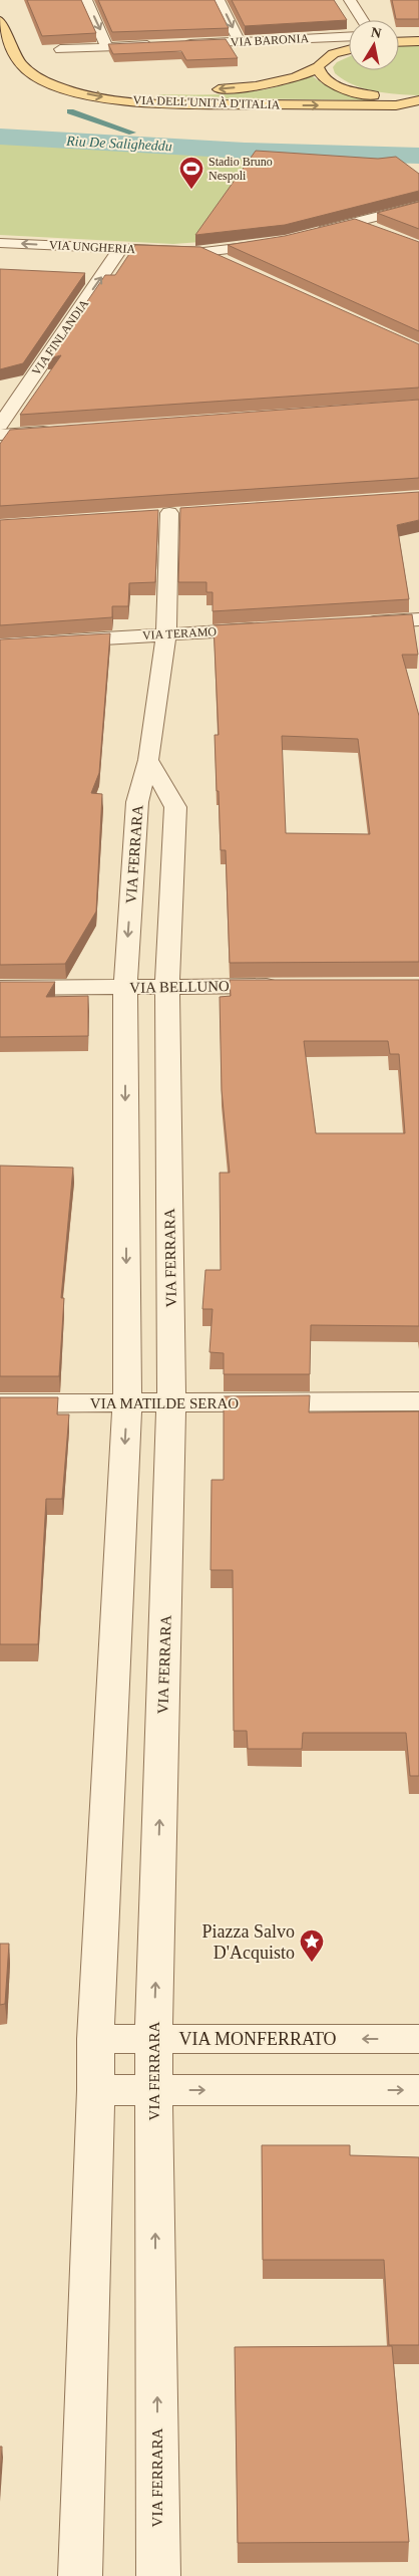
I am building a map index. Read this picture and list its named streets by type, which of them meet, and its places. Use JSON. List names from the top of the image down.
{
  "streets": {
    "main road": ["VIA DELL'UNITÀ D'ITALIA"],
    "street": [
      "VIA BARONIA",
      "VIA UNGHERIA",
      "VIA FINLANDIA",
      "VIA TERAMO",
      "VIA FERRARA",
      "VIA BELLUNO",
      "VIA MATILDE SERAO",
      "VIA MONFERRATO"
    ]
  },
  "crossings": [
    ["VIA UNGHERIA", "VIA FINLANDIA"],
    ["VIA TERAMO", "VIA FERRARA"],
    ["VIA FERRARA", "VIA BELLUNO"],
    ["VIA FERRARA", "VIA MATILDE SERAO"],
    ["VIA FERRARA", "VIA MONFERRATO"]
  ],
  "one_way": ["VIA FINLANDIA"],
  "water": ["Riu De Saligheddu"],
  "places": {
    "sports": ["Stadio Bruno Nespoli"],
    "place": ["Piazza Salvo D'Acquisto"]
  },
  "north": "top"
}
